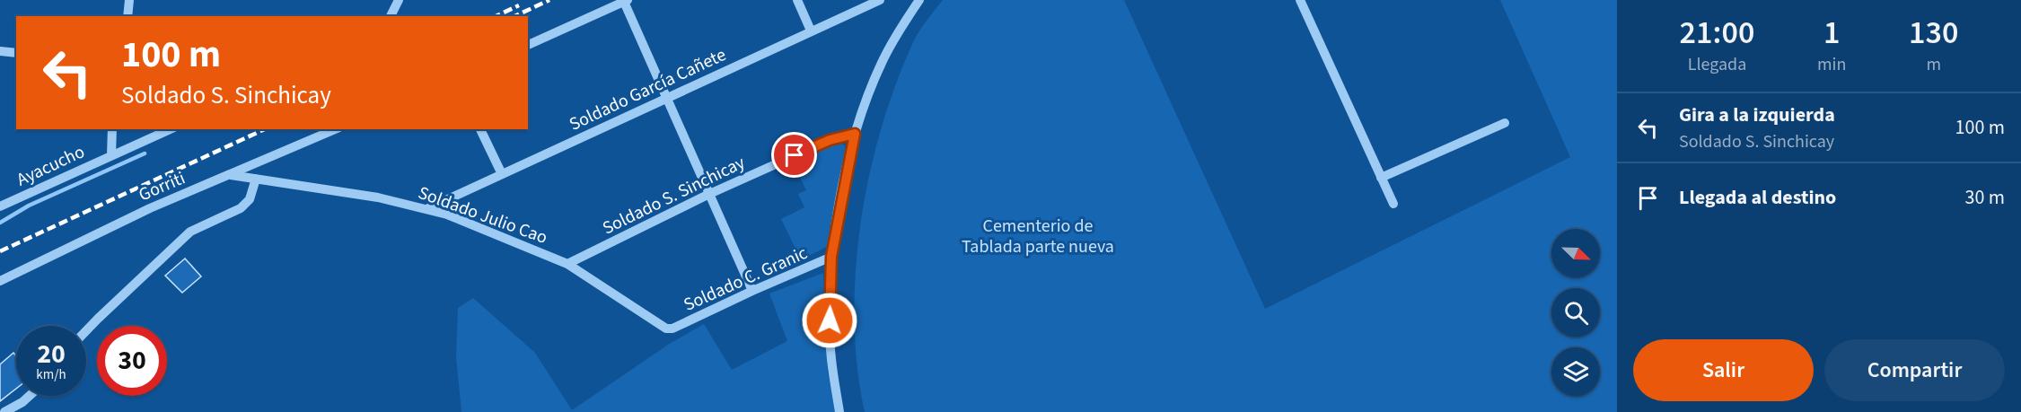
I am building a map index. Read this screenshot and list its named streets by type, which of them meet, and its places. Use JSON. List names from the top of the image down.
{
  "streets": {
    "street": [
      "Soldado García Cañete",
      "Ayacucho",
      "Gorriti",
      "Soldado S. Sinchicay",
      "Soldado Julio Cao",
      "Soldado C. Granic"
    ]
  },
  "crossings": [
    ["Soldado García Cañete", "Soldado Julio Cao"],
    ["Gorriti", "Soldado Julio Cao"],
    ["Soldado S. Sinchicay", "Soldado Julio Cao"],
    ["Soldado Julio Cao", "Soldado C. Granic"]
  ],
  "parks": ["Cementerio de Tablada parte nueva"],
  "north": "bottom right",
  "page": {
    "eta": [
      "21:00",
      "Llegada",
      "1",
      "min",
      "130",
      "m"
    ],
    "turn": ["100 m", "Soldado S. Sinchicay"],
    "list": [
      {
        "name": "Gira a la izquierda",
        "note": "Soldado S. Sinchicay",
        "value": "100 m"
      },
      {
        "name": "Llegada al destino",
        "value": "30 m"
      }
    ],
    "speed": "20 km/h",
    "limit": "30",
    "buttons": ["Salir", "Compartir"]
  }
}
